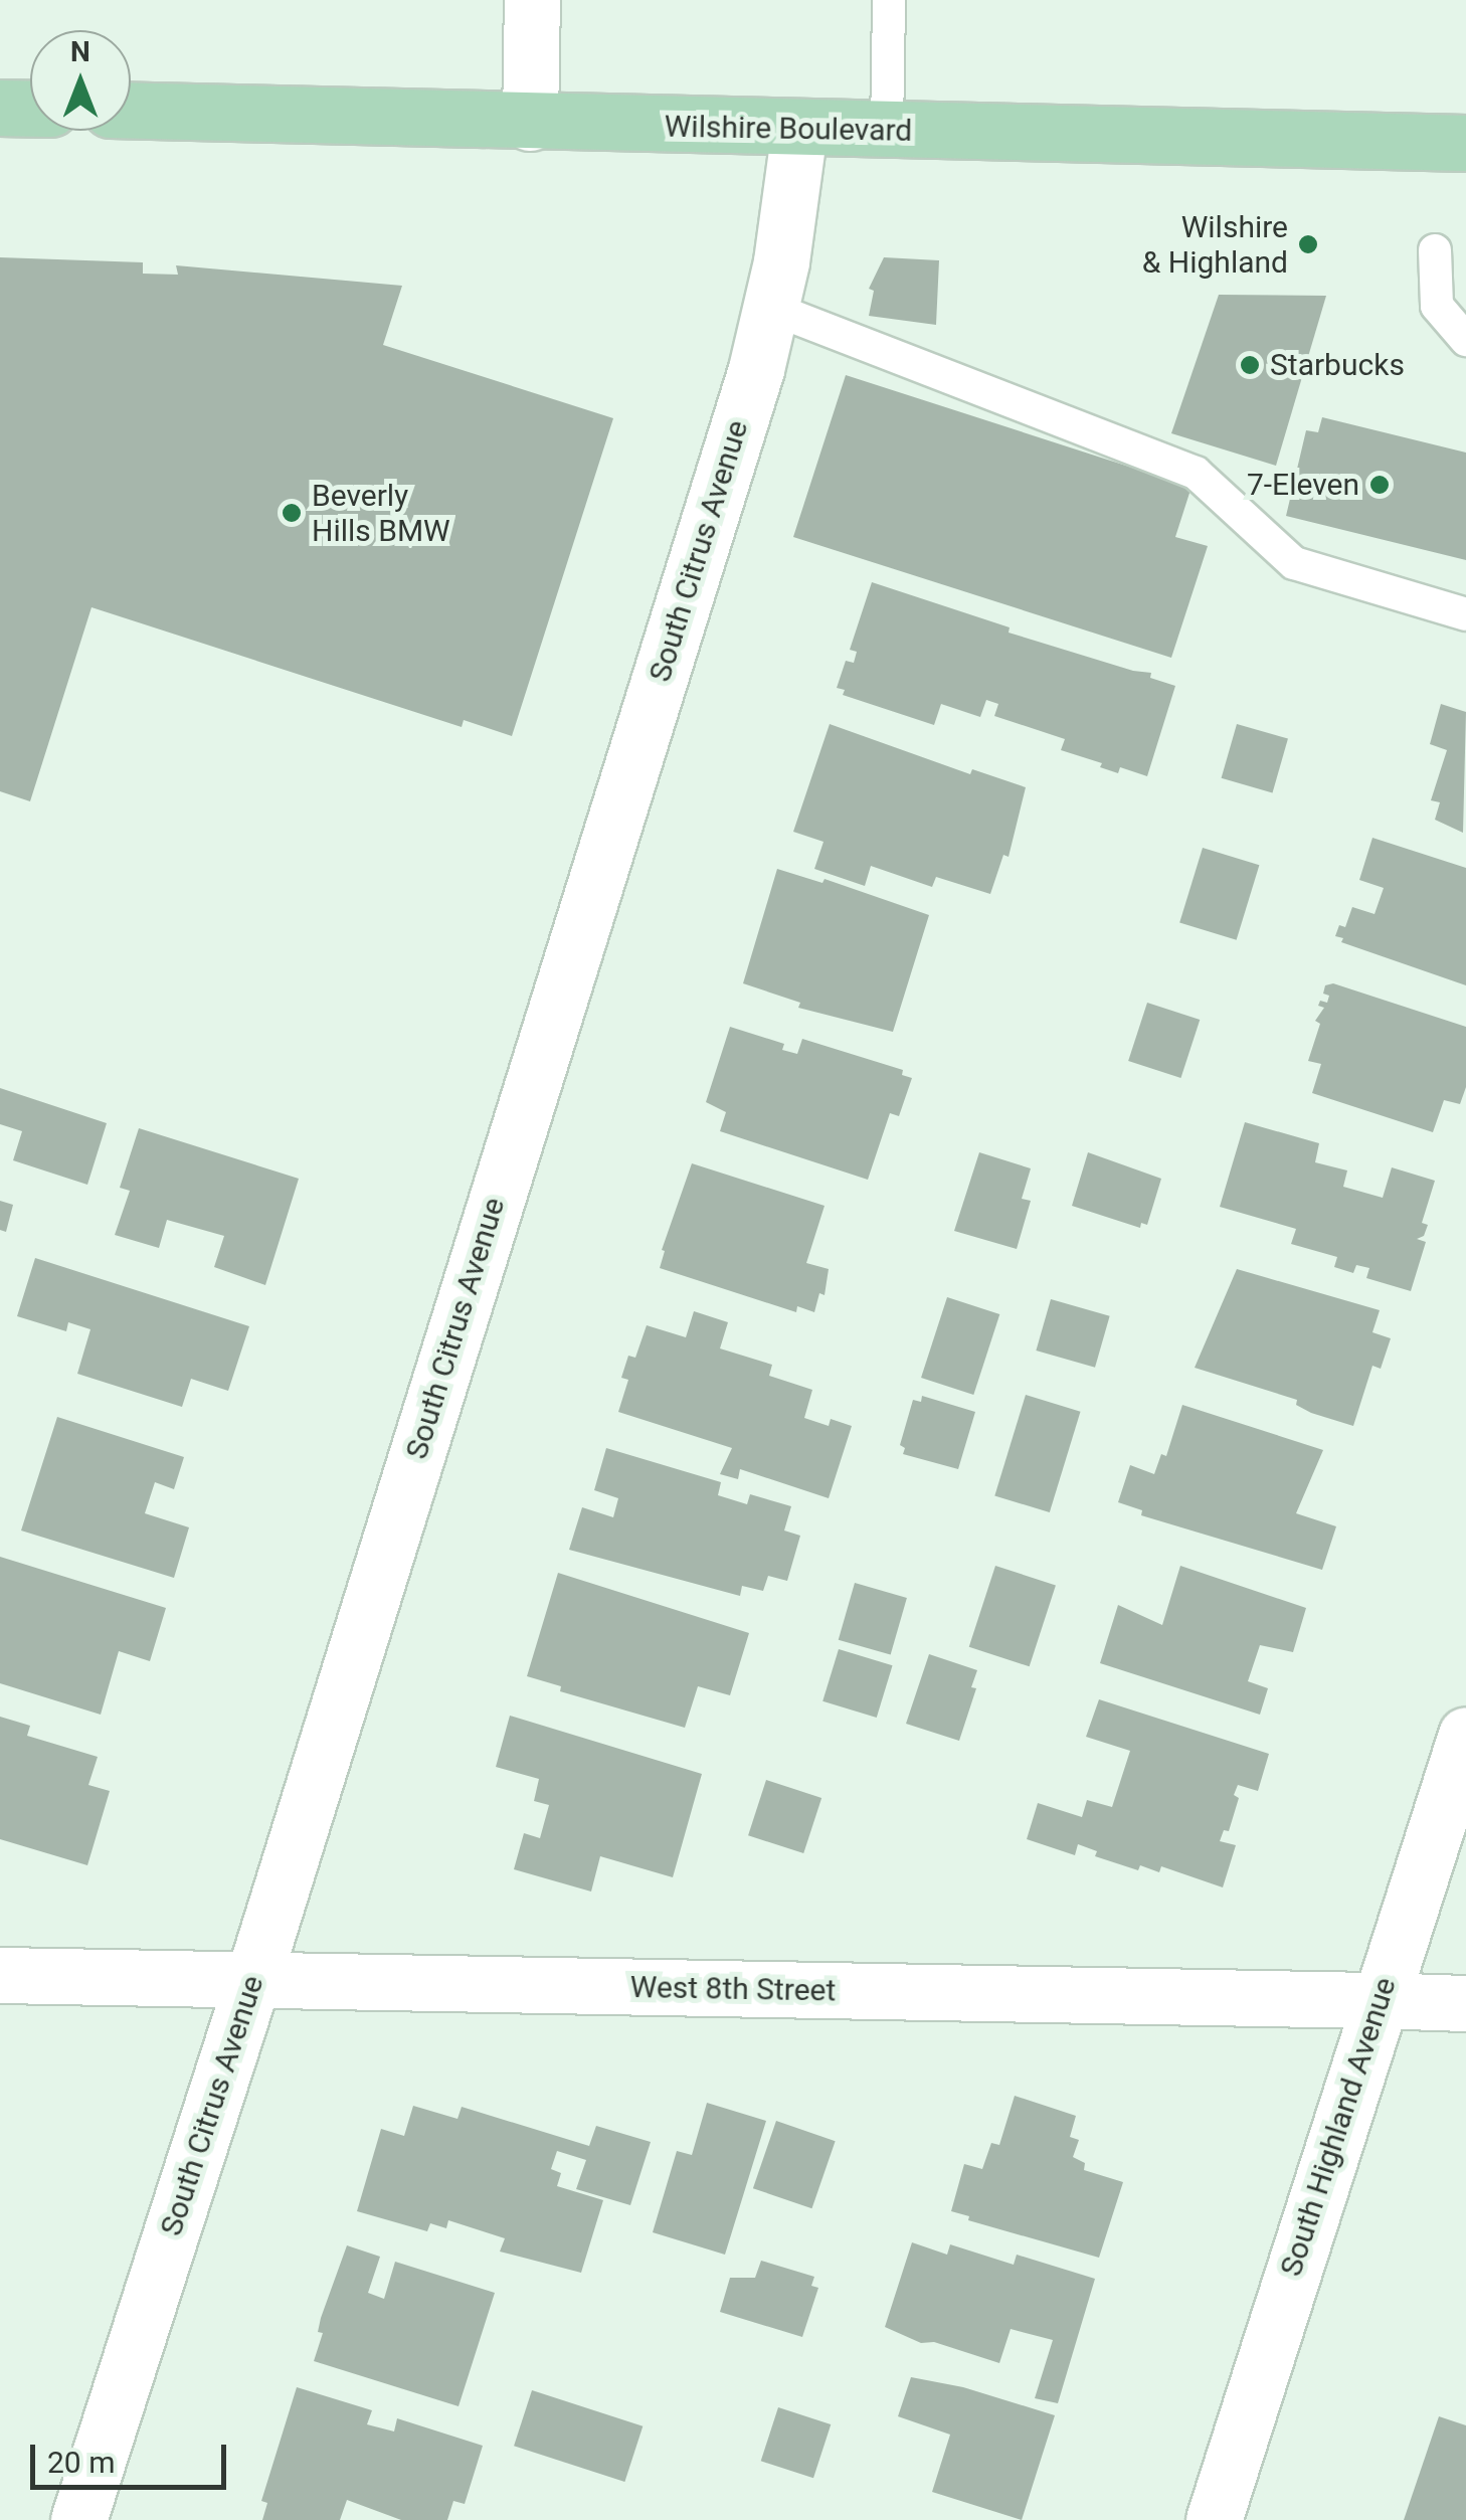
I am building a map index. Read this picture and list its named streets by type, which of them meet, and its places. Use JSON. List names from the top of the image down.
{
  "streets": {
    "main road": ["Wilshire Boulevard"],
    "street": ["South Citrus Avenue", "West 8th Street", "South Highland Avenue"]
  },
  "crossings": [
    ["Wilshire Boulevard", "South Citrus Avenue"],
    ["South Citrus Avenue", "West 8th Street"],
    ["West 8th Street", "South Highland Avenue"]
  ],
  "places": [
    "Wilshire & Highland",
    "Starbucks",
    "7-Eleven",
    "Beverly Hills BMW"
  ],
  "scale_bar": "20 m",
  "north": "top"
}
